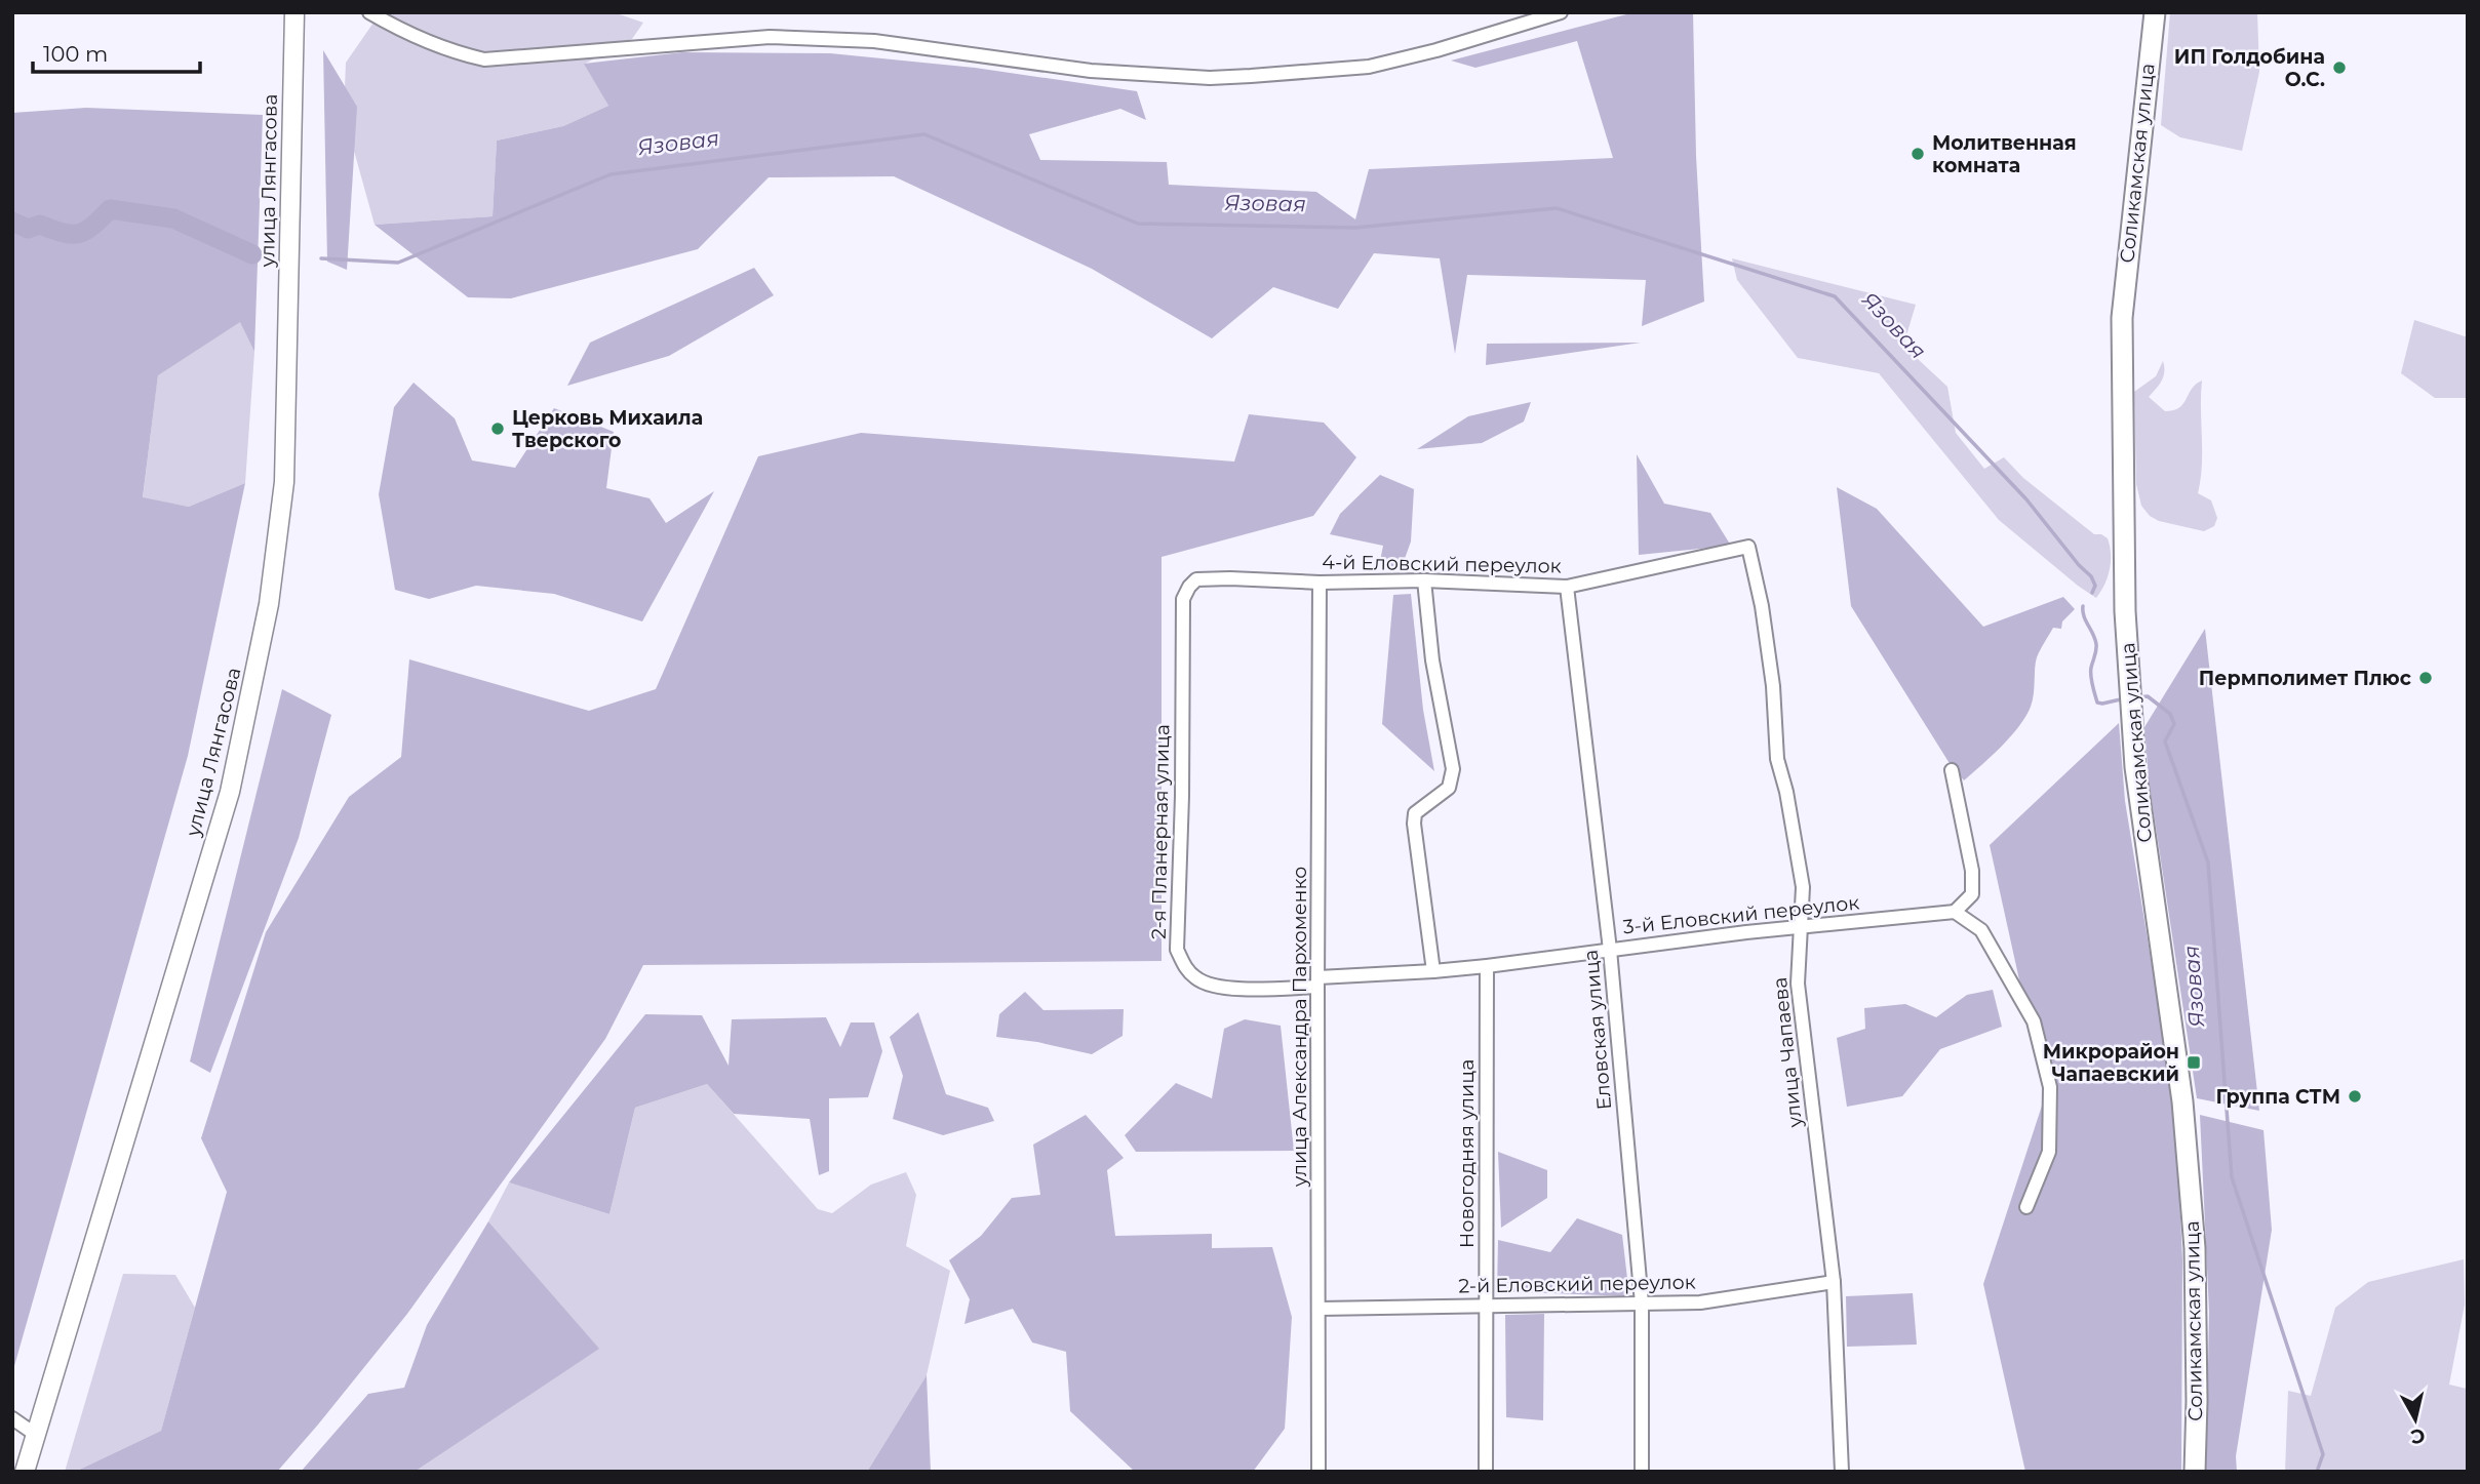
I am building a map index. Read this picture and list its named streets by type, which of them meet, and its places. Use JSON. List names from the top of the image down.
{
  "streets": {
    "main road": ["Соликамская улица", "улица Лянгасова"],
    "street": [
      "4-й Еловский переулок",
      "2-я Планерная улица",
      "3-й Еловский переулок",
      "улица Александра Пархоменко",
      "Еловская улица",
      "улица Чапаева",
      "Новогодняя улица",
      "2-й Еловский переулок"
    ]
  },
  "crossings": [
    ["4-й Еловский переулок", "2-я Планерная улица"],
    ["4-й Еловский переулок", "улица Александра Пархоменко"],
    ["4-й Еловский переулок", "Еловская улица"],
    ["4-й Еловский переулок", "улица Чапаева"],
    ["2-я Планерная улица", "3-й Еловский переулок"],
    ["2-я Планерная улица", "улица Александра Пархоменко"],
    ["3-й Еловский переулок", "улица Александра Пархоменко"],
    ["3-й Еловский переулок", "Еловская улица"],
    ["3-й Еловский переулок", "улица Чапаева"],
    ["3-й Еловский переулок", "Новогодняя улица"],
    ["улица Александра Пархоменко", "2-й Еловский переулок"],
    ["Еловская улица", "2-й Еловский переулок"],
    ["улица Чапаева", "2-й Еловский переулок"],
    ["Новогодняя улица", "2-й Еловский переулок"]
  ],
  "water": ["Язовая"],
  "places": {
    "other": [
      "ИП Голдобина О.С.",
      "Молитвенная комната",
      "Церковь Михаила Тверского",
      "Пермполимет Плюс",
      "Группа СТМ"
    ],
    "transit": ["Микрорайон Чапаевский"]
  },
  "scale_bar": "100 m",
  "north": "bottom"
}
